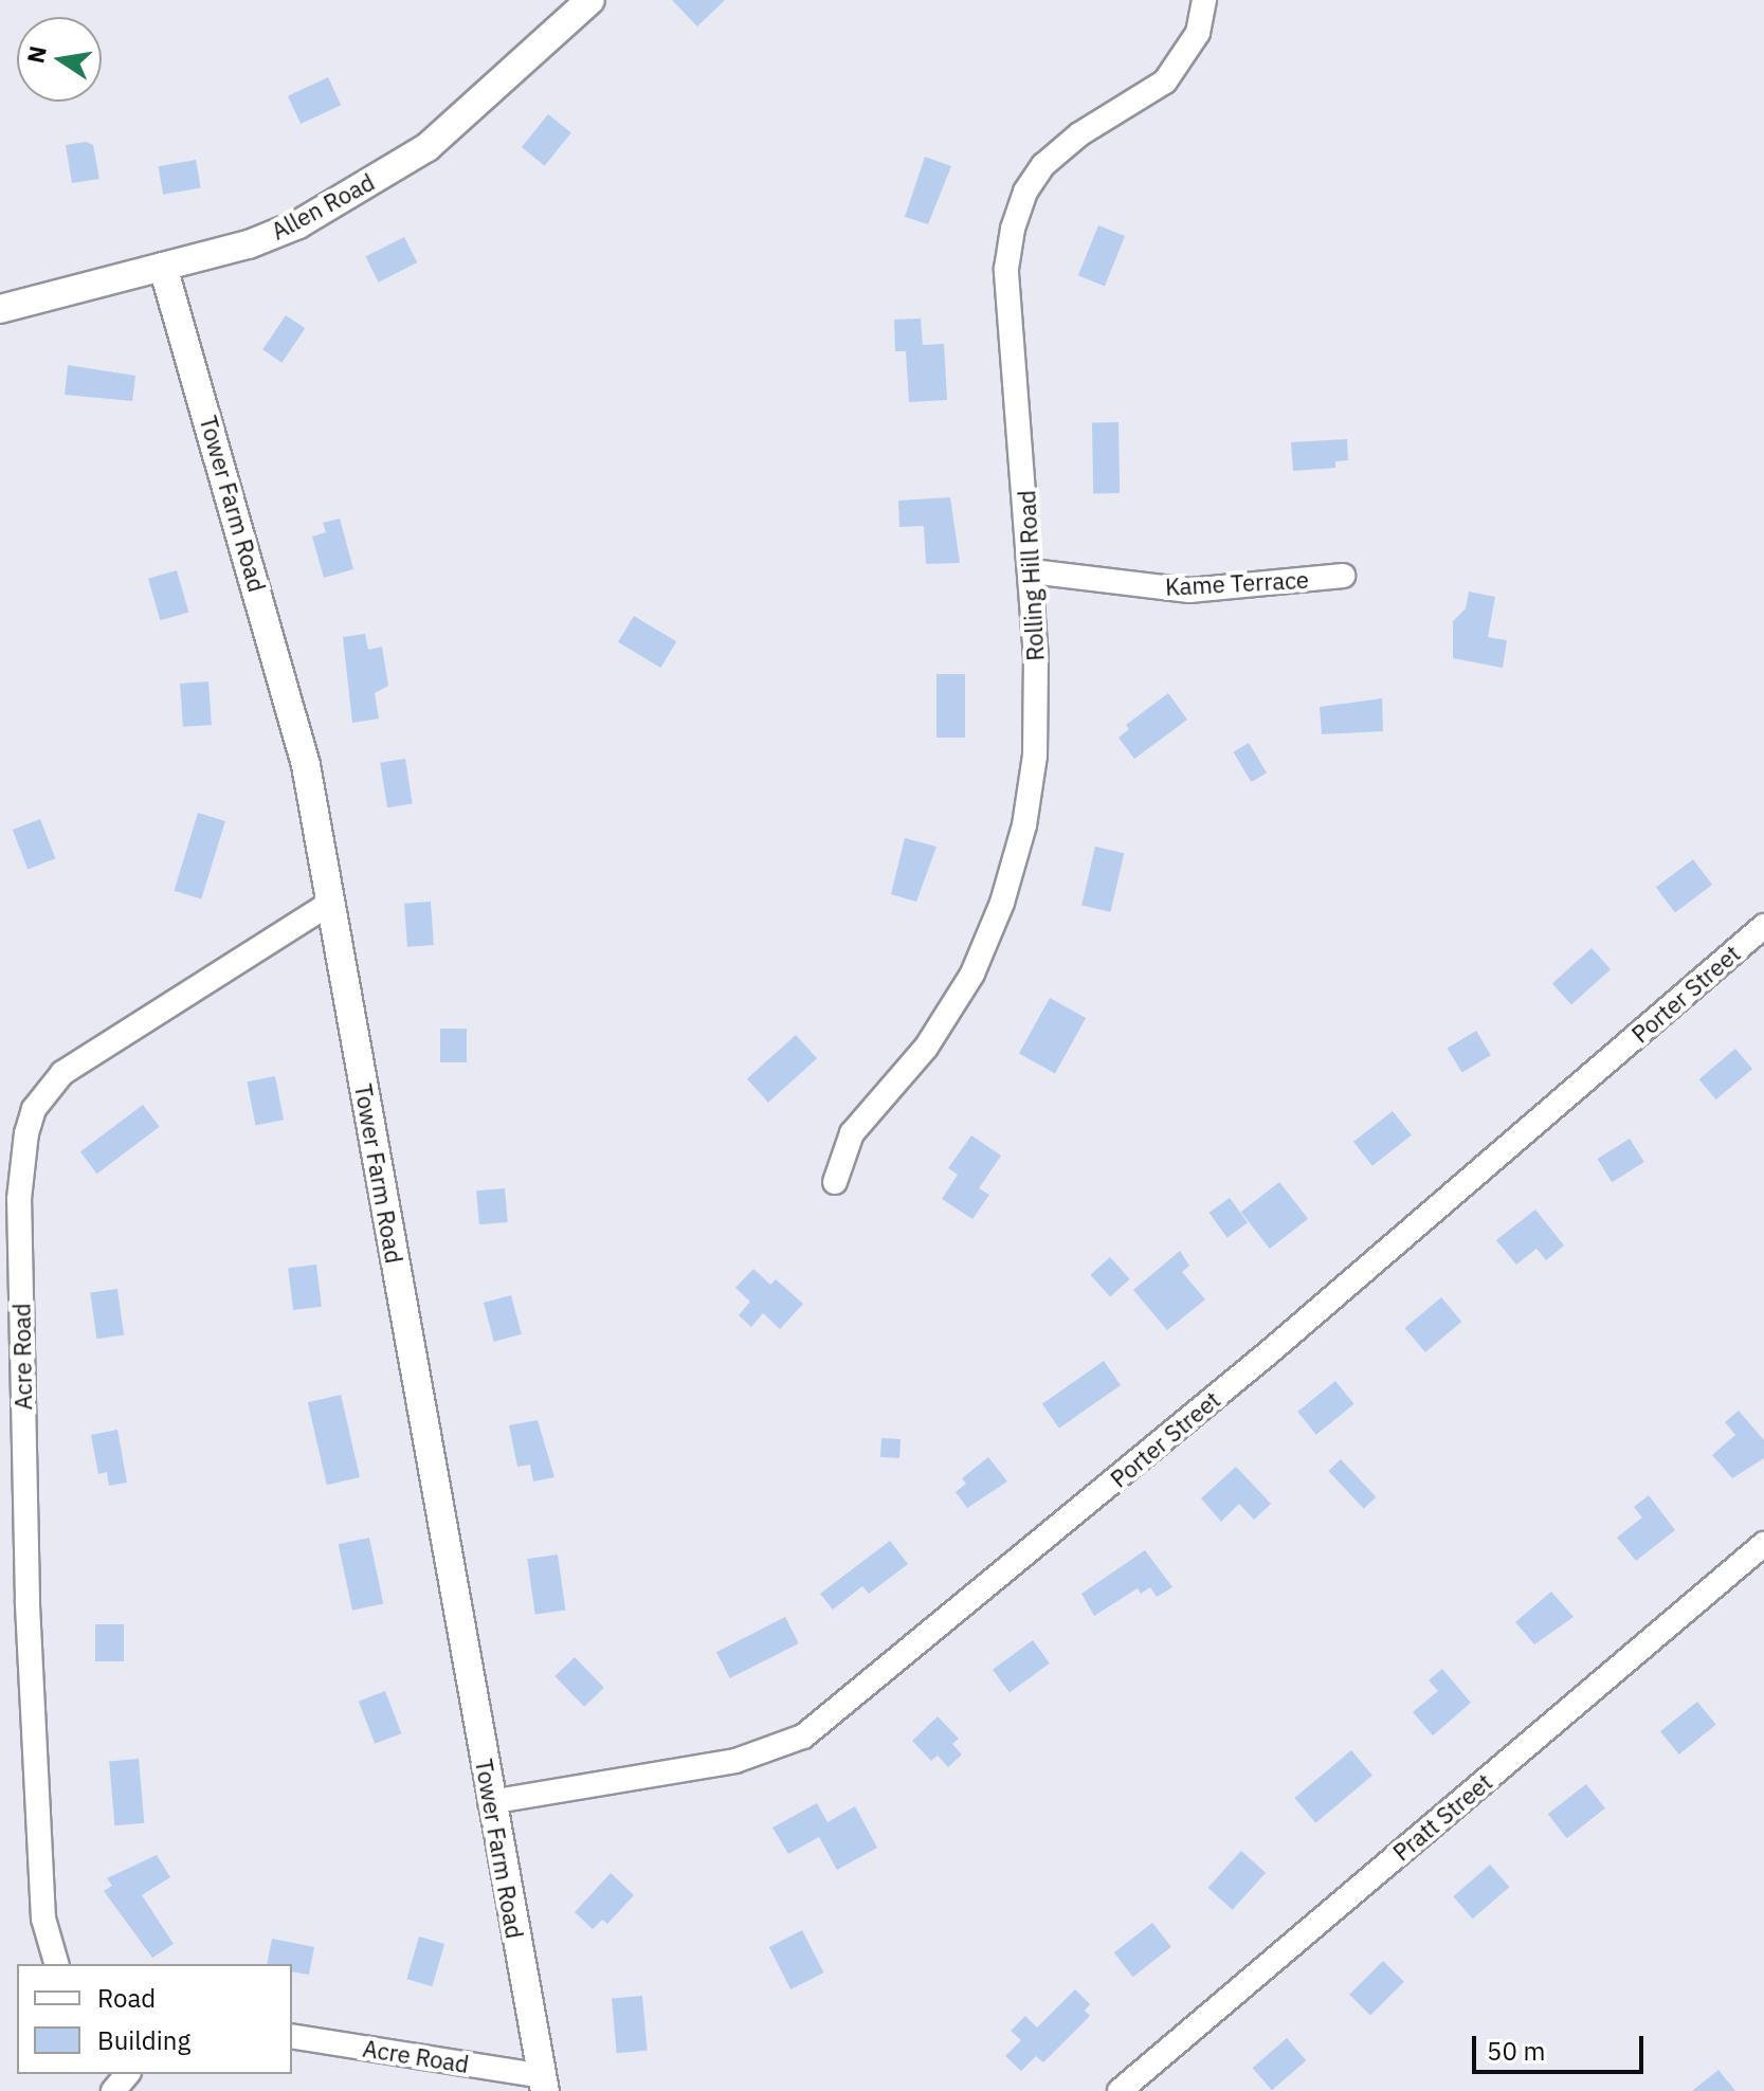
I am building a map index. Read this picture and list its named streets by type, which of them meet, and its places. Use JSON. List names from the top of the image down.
{
  "streets": {
    "street": [
      "Allen Road",
      "Tower Farm Road",
      "Rolling Hill Road",
      "Kame Terrace",
      "Porter Street",
      "Acre Road",
      "Pratt Street"
    ]
  },
  "crossings": [
    ["Allen Road", "Tower Farm Road"],
    ["Tower Farm Road", "Porter Street"],
    ["Tower Farm Road", "Acre Road"],
    ["Rolling Hill Road", "Kame Terrace"]
  ],
  "legend": ["Road", "Building"],
  "scale_bar": "50 m",
  "north": "left"
}
